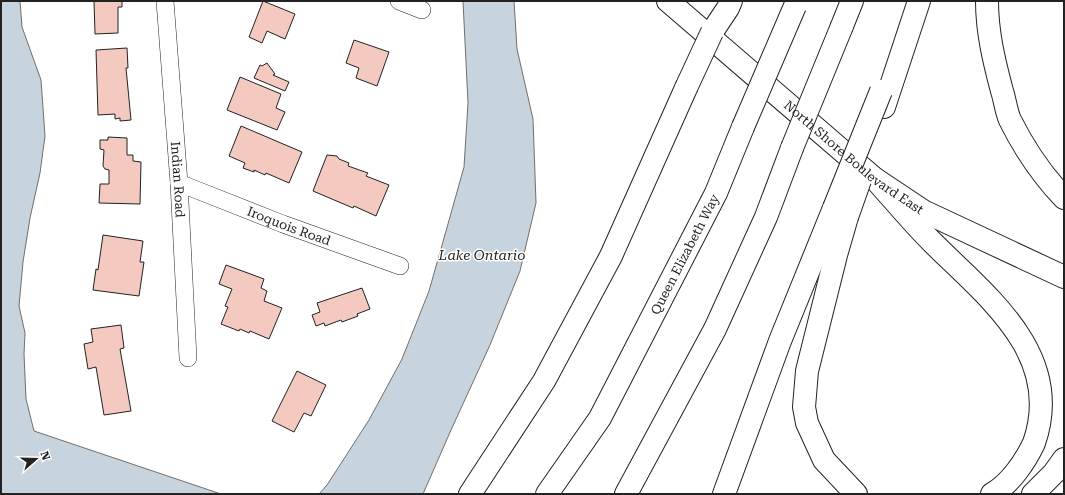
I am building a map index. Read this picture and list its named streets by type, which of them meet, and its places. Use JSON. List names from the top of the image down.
{
  "streets": {
    "main road": ["North Shore Boulevard East", "Queen Elizabeth Way"],
    "street": ["Indian Road", "Iroquois Road"]
  },
  "crossings": [
    ["Indian Road", "Iroquois Road"]
  ],
  "water": ["Lake Ontario"],
  "north": "right"
}
